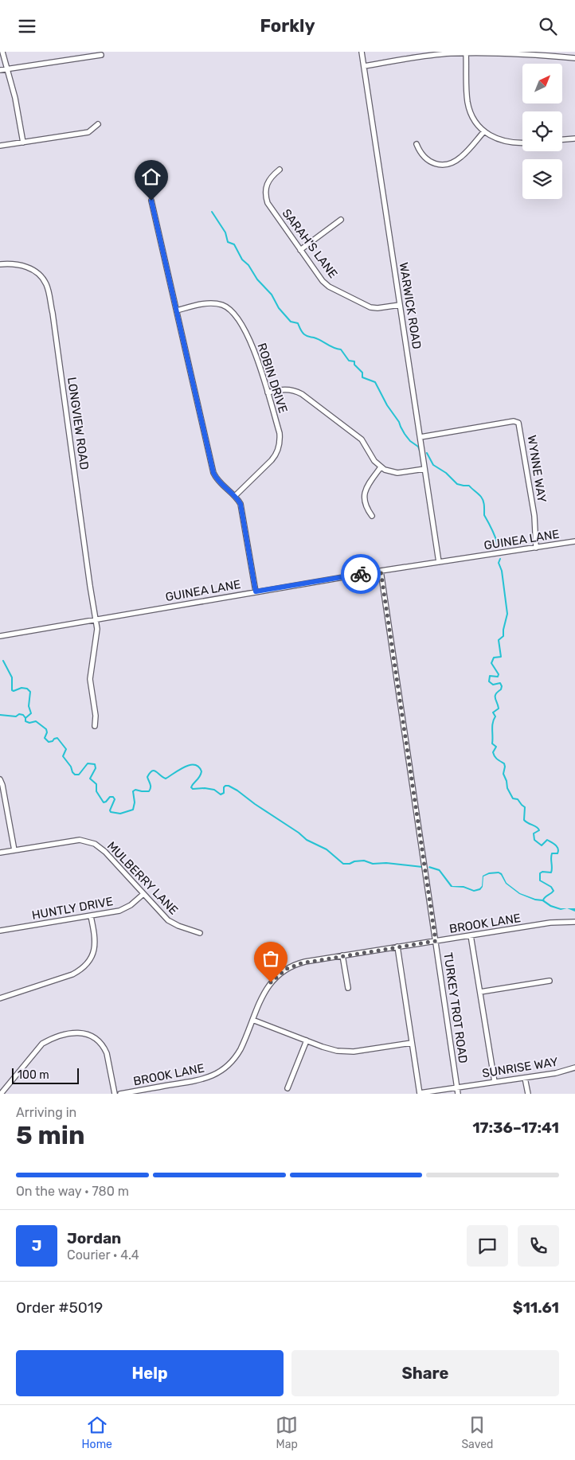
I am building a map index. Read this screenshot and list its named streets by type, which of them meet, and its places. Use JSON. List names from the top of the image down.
{
  "streets": {
    "street": [
      "SARAH'S LANE",
      "WARWICK ROAD",
      "ROBIN DRIVE",
      "LONGVIEW ROAD",
      "WYNNE WAY",
      "GUINEA LANE",
      "MULBERRY LANE",
      "HUNTLY DRIVE",
      "BROOK LANE",
      "TURKEY TROT ROAD",
      "SUNRISE WAY"
    ]
  },
  "crossings": [
    ["SARAH'S LANE", "WARWICK ROAD"],
    ["WARWICK ROAD", "WYNNE WAY"],
    ["WARWICK ROAD", "GUINEA LANE"],
    ["LONGVIEW ROAD", "GUINEA LANE"],
    ["WYNNE WAY", "GUINEA LANE"],
    ["GUINEA LANE", "TURKEY TROT ROAD"],
    ["MULBERRY LANE", "HUNTLY DRIVE"],
    ["BROOK LANE", "TURKEY TROT ROAD"],
    ["TURKEY TROT ROAD", "SUNRISE WAY"]
  ],
  "scale_bar": "100 m",
  "north": "top right",
  "page": {
    "header": "Forkly",
    "scale": "100 m",
    "heading": ["5 min", "Arriving in", "17:36–17:41"],
    "panel": [
      "Jordan",
      "Courier · 4.4",
      "Order #5019",
      "$11.61"
    ],
    "bar": "On the way · 780 m",
    "round": "J",
    "buttons": ["Help", "Share"],
    "tabs": ["Home", "Map", "Saved"]
  }
}
